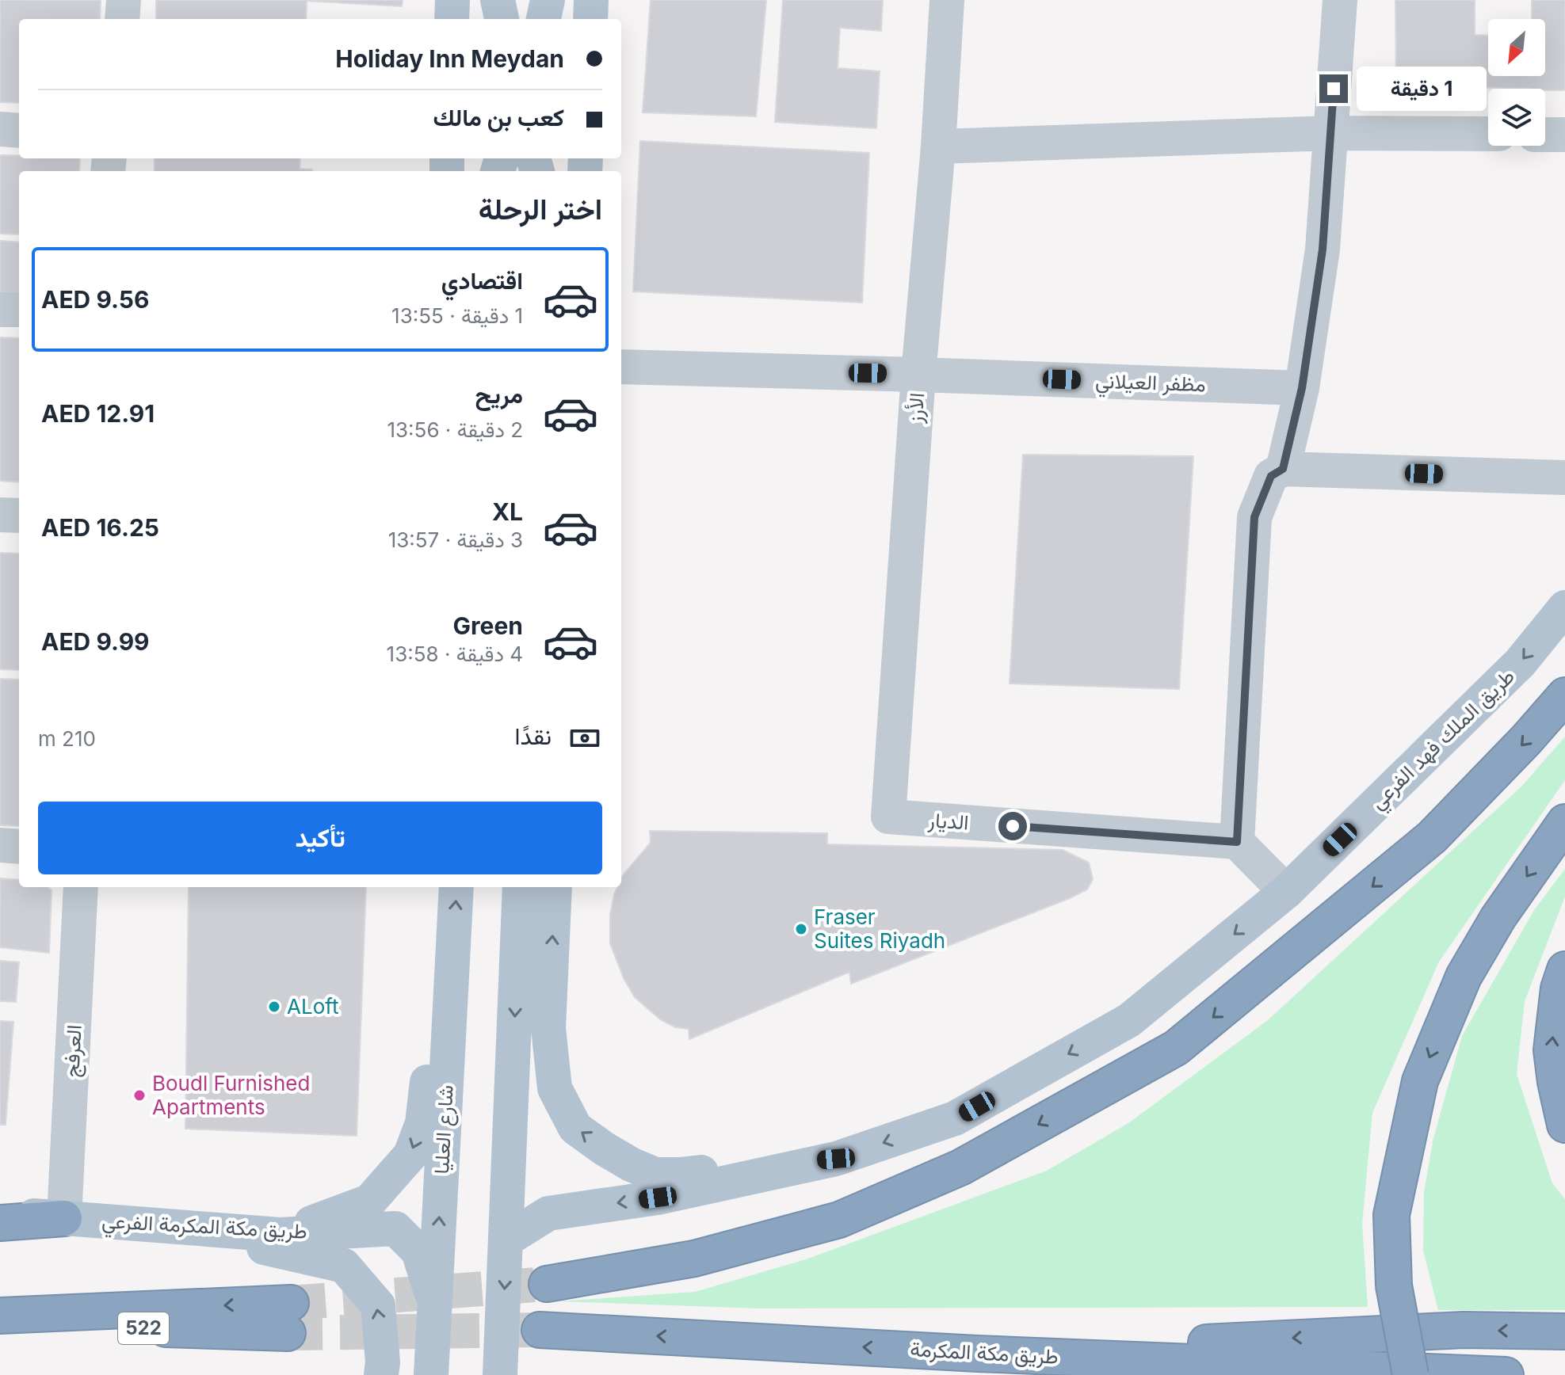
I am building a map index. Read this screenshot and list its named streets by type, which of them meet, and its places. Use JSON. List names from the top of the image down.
{
  "streets": {
    "highway": ["522", "طريق مكة المكرمة"],
    "main road": ["طريق الملك فهد الفرعي", "شارع العليا", "طريق مكة المكرمة الفرعي"],
    "street": [
      "مظفر العيلاني",
      "الأرز",
      "الديار",
      "العرفج"
    ]
  },
  "crossings": [
    ["مظفر العيلاني", "الأرز"],
    ["الأرز", "الديار"],
    ["العرفج", "طريق مكة المكرمة الفرعي"],
    ["شارع العليا", "طريق مكة المكرمة الفرعي"]
  ],
  "one_way": ["طريق الملك فهد الفرعي", "طريق مكة المكرمة"],
  "places": ["Fraser Suites Riyadh", "ALoft", "Boudl Furnished Apartments"],
  "north": "bottom left",
  "page": {
    "banner": ["Holiday Inn Meydan", "كعب بن مالك"],
    "bubble": "1 دقيقة",
    "heading": "اختر الرحلة",
    "list": [
      {
        "name": "اقتصادي",
        "note": "1 دقيقة · 13:55",
        "value": "AED 9.56"
      },
      {
        "name": "مريح",
        "note": "2 دقيقة · 13:56",
        "value": "AED 12.91"
      },
      {
        "name": "XL",
        "note": "3 دقيقة · 13:57",
        "value": "AED 16.25"
      },
      {
        "name": "Green",
        "note": "4 دقيقة · 13:58",
        "value": "AED 9.99"
      }
    ],
    "pay": ["نقدًا", "210 m"],
    "buttons": "تأكيد"
  }
}
